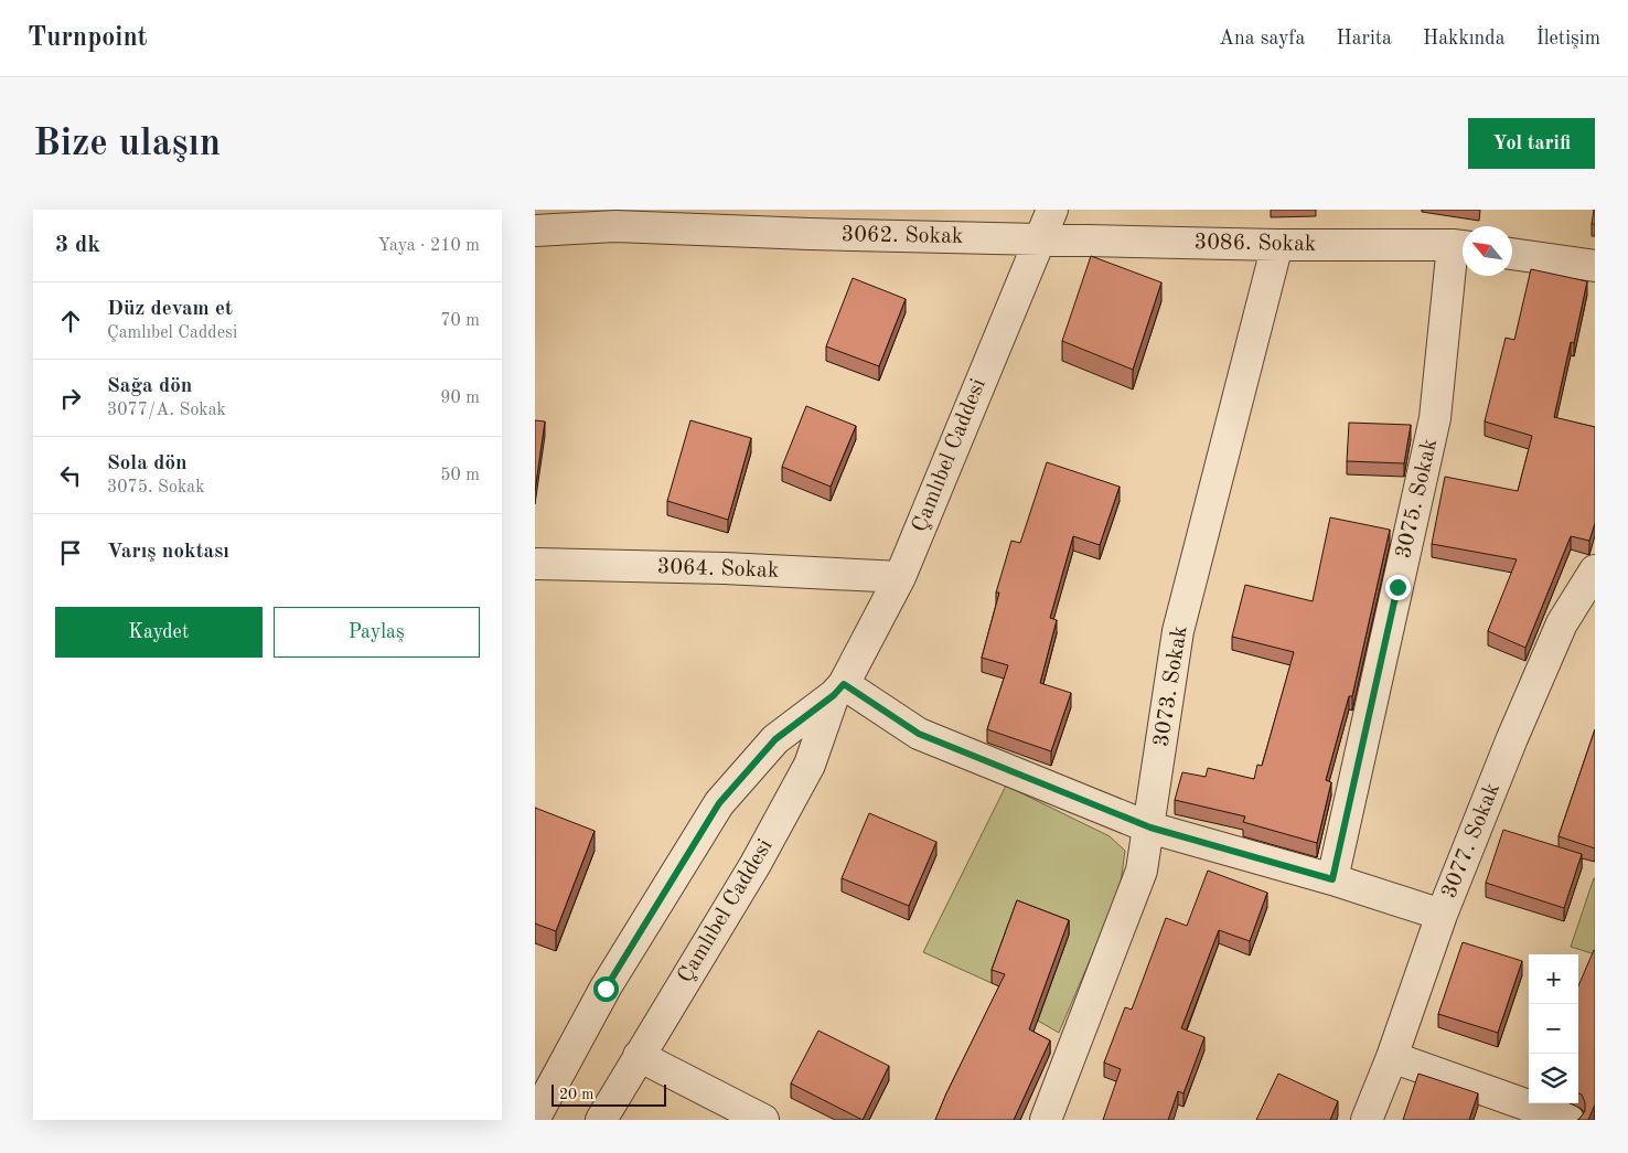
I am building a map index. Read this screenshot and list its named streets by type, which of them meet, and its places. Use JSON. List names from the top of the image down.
{
  "streets": {
    "street": [
      "3062. Sokak",
      "3086. Sokak",
      "Çamlıbel Caddesi",
      "3075. Sokak",
      "3064. Sokak",
      "3073. Sokak",
      "3077. Sokak"
    ]
  },
  "crossings": [
    ["3062. Sokak", "3086. Sokak"],
    ["3062. Sokak", "Çamlıbel Caddesi"],
    ["3086. Sokak", "Çamlıbel Caddesi"],
    ["3086. Sokak", "3075. Sokak"],
    ["3086. Sokak", "3073. Sokak"],
    ["Çamlıbel Caddesi", "3064. Sokak"]
  ],
  "scale_bar": "20 m",
  "north": "top left",
  "page": {
    "header": "Turnpoint",
    "nav": [
      "Ana sayfa",
      "Harita",
      "Hakkında",
      "İletişim"
    ],
    "buttons": [
      "Yol tarifi",
      ["Kaydet", "Paylaş"]
    ],
    "title": "Bize ulaşın",
    "heading": ["3 dk", "Yaya · 210 m"],
    "list": [
      ["Düz devam et", "Çamlıbel Caddesi", "70 m"],
      ["Sağa dön", "3077/A. Sokak", "90 m"],
      ["Sola dön", "3075. Sokak", "50 m"],
      "Varış noktası"
    ],
    "map_buttons": ["+", "−"],
    "scale": "20 m"
  }
}
